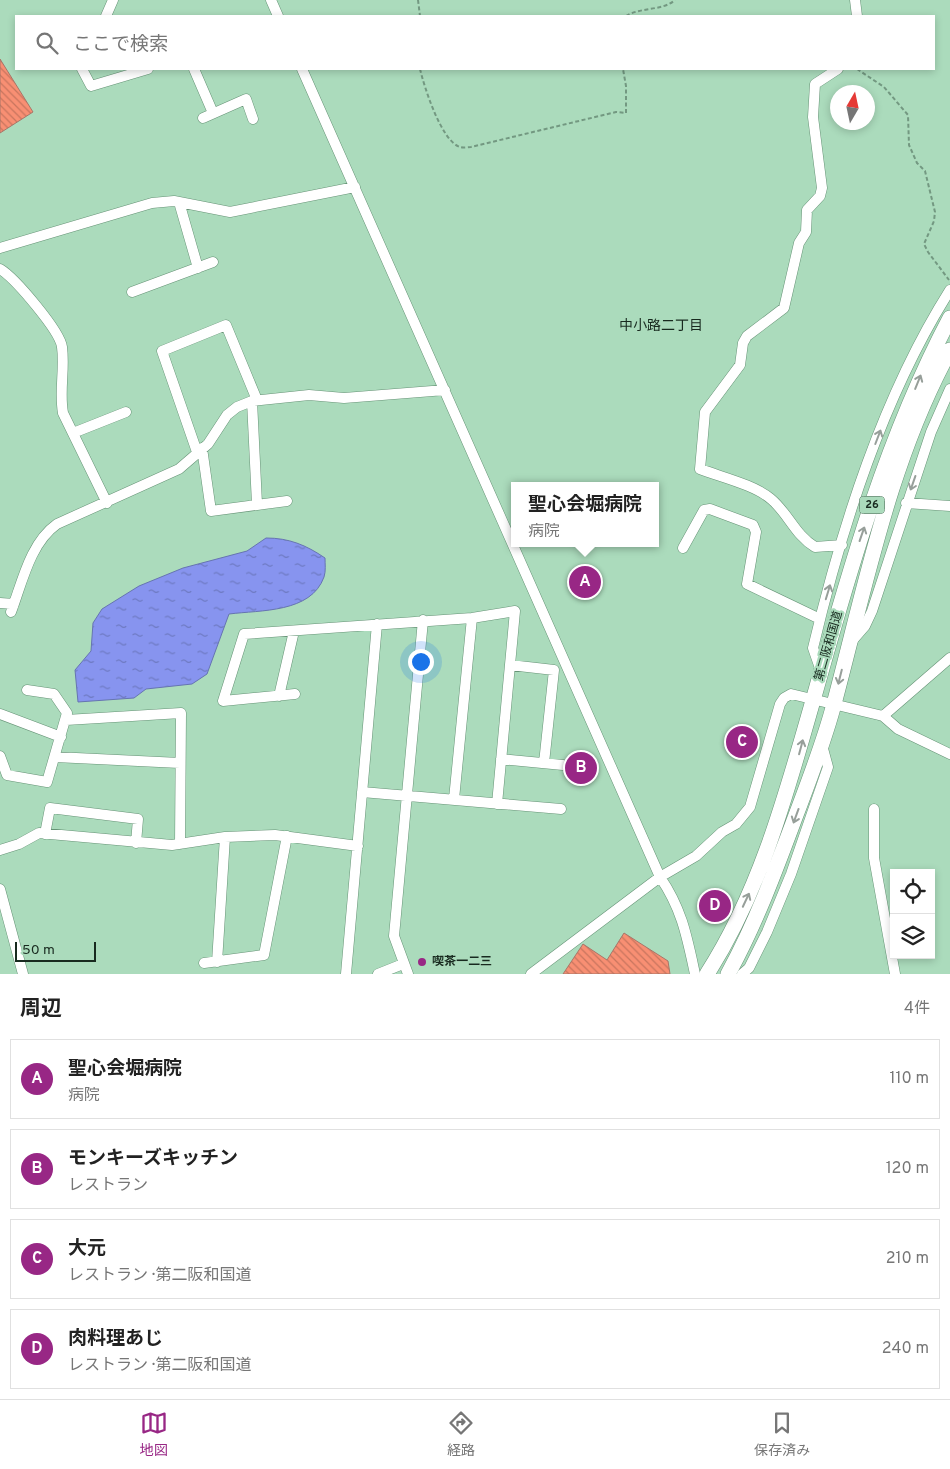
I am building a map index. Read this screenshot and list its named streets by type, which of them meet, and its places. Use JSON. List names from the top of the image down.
{
  "streets": {
    "highway": ["26", "第二阪和国道"]
  },
  "districts": ["中小路二丁目"],
  "places": ["喫茶一二三"],
  "scale_bar": "50 m",
  "north": "top",
  "page": {
    "search": "ここで検索",
    "popup": ["聖心会堀病院", "病院"],
    "pins": [
      "A",
      "C",
      "B",
      "D"
    ],
    "scale": "50 m",
    "heading": ["周辺", "4件"],
    "list": [
      {
        "mark": "A",
        "name": "聖心会堀病院",
        "note": "病院",
        "value": "110 m"
      },
      {
        "mark": "B",
        "name": "モンキーズキッチン",
        "note": "レストラン",
        "value": "120 m"
      },
      {
        "mark": "C",
        "name": "大元",
        "note": "レストラン · 第二阪和国道",
        "value": "210 m"
      },
      {
        "mark": "D",
        "name": "肉料理あじ",
        "note": "レストラン · 第二阪和国道",
        "value": "240 m"
      }
    ],
    "nav": ["地図", "経路", "保存済み"]
  }
}
